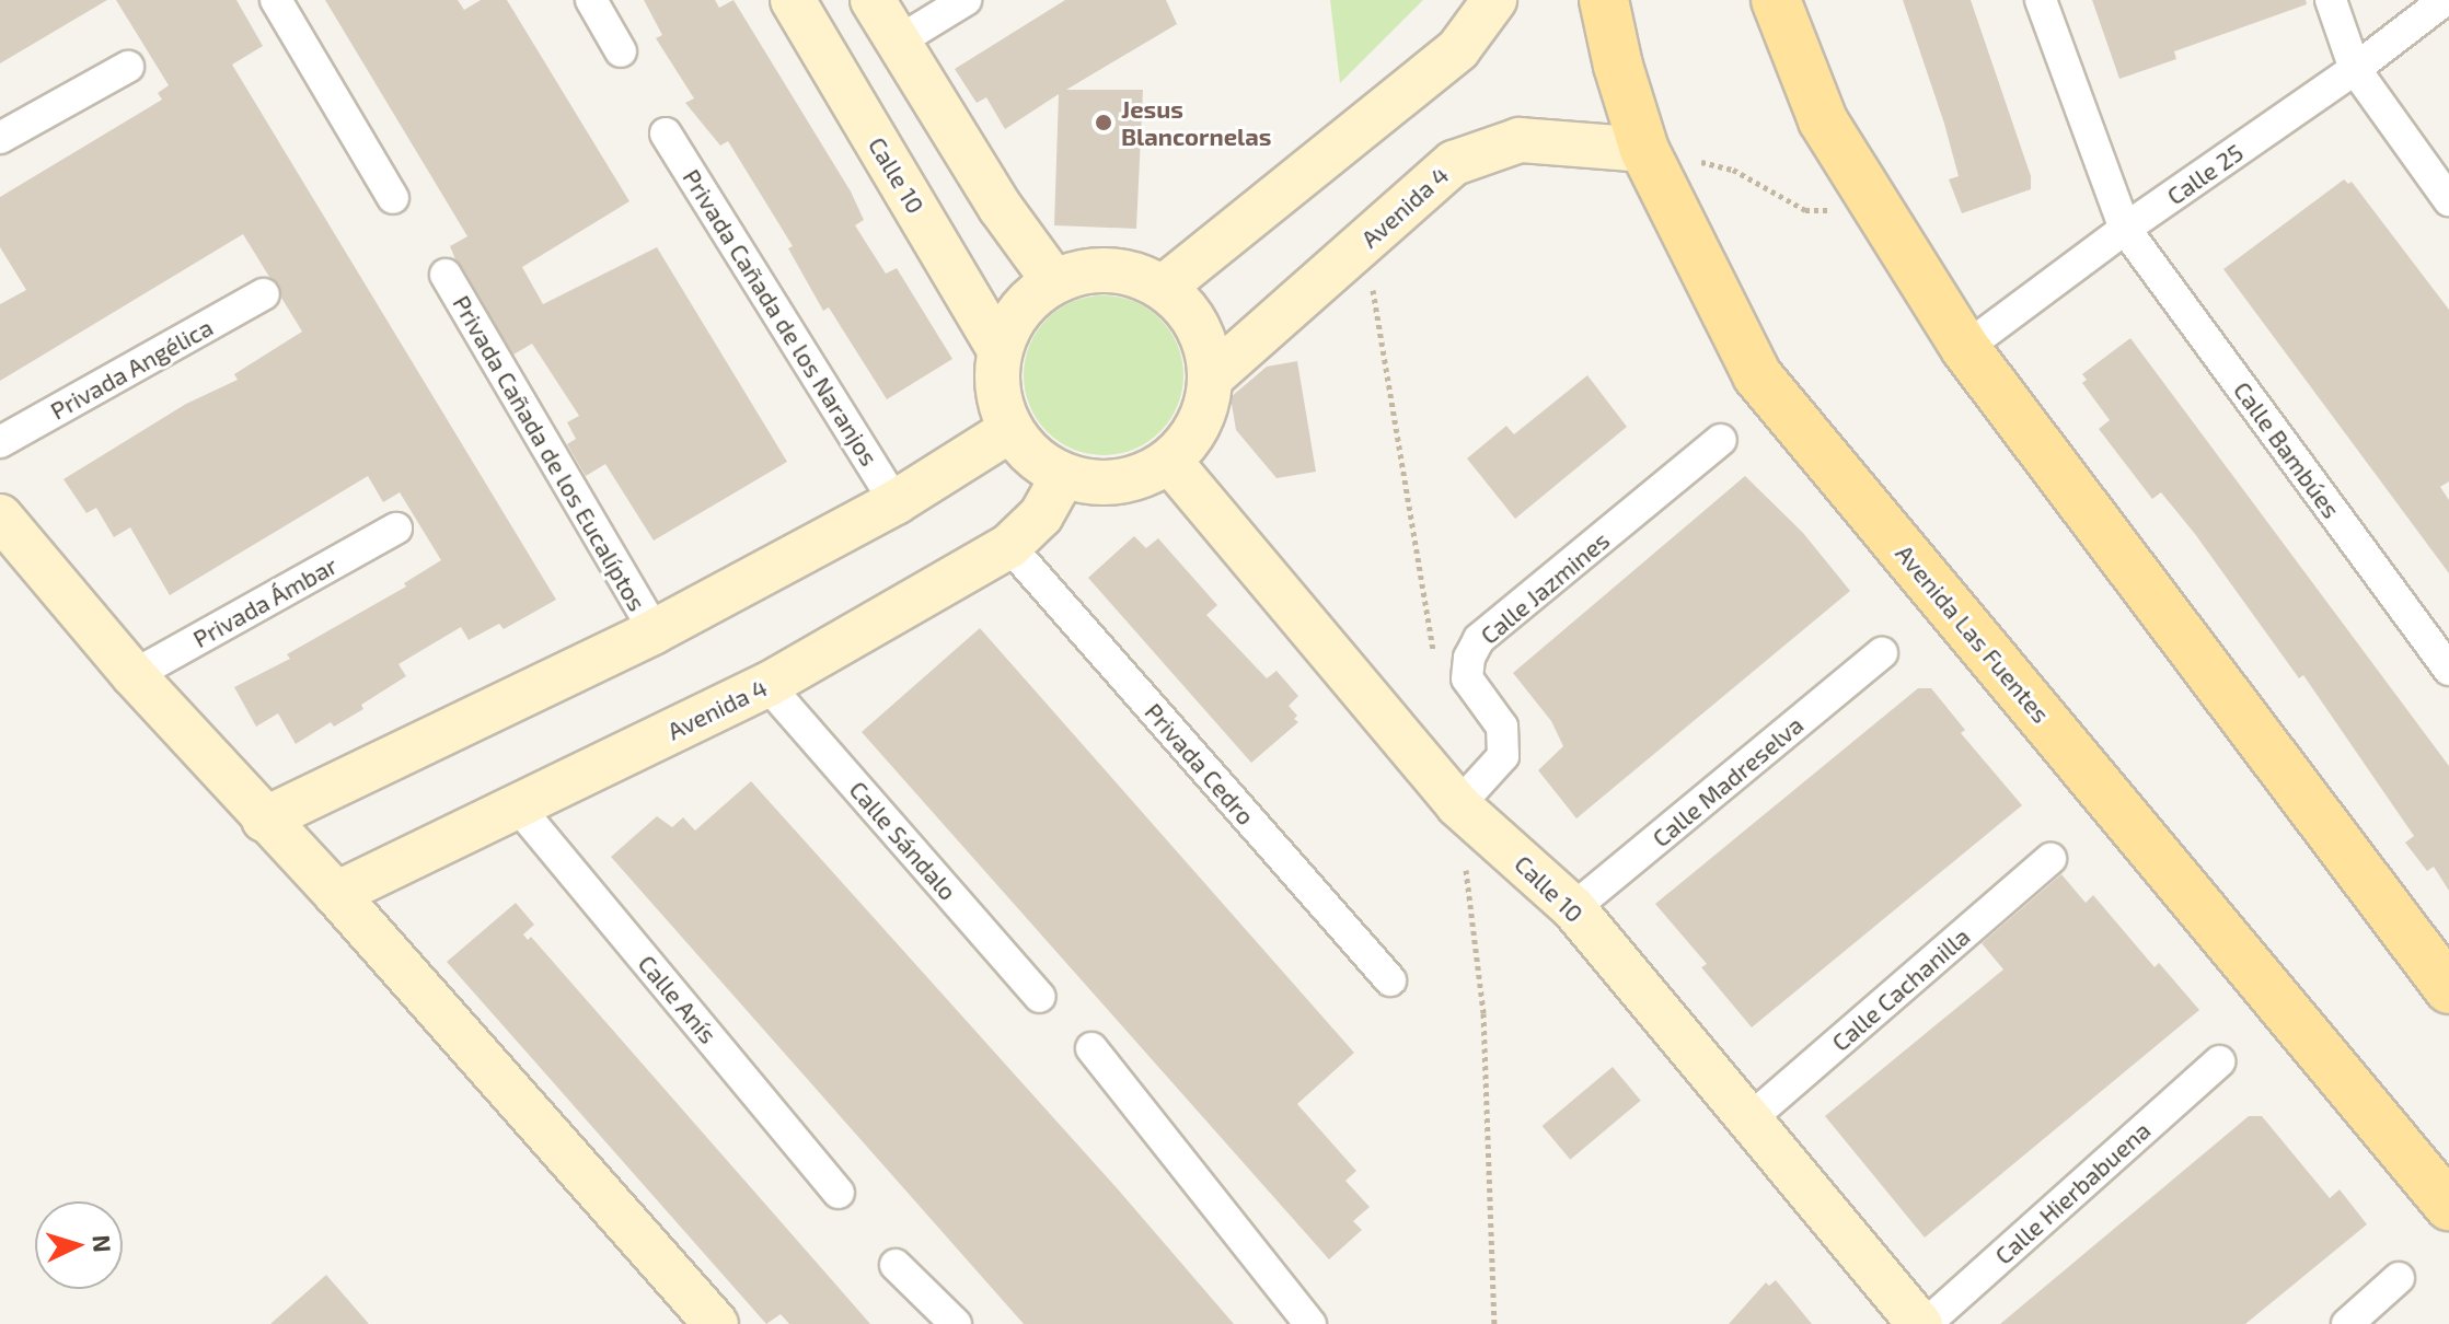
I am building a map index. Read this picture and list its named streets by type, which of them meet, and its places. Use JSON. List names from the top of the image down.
{
  "streets": {
    "main road": ["Avenida Las Fuentes"],
    "street": [
      "Calle 25",
      "Calle 10",
      "Avenida 4",
      "Privada Cañada de los Naranjos",
      "Privada Angélica",
      "Calle Bambúes",
      "Privada Cañada de los Eucalíptos",
      "Calle Jazmines",
      "Privada Ámbar",
      "Privada Cedro",
      "Calle Madreselva",
      "Calle Sándalo",
      "Calle Cachanilla",
      "Calle Anís",
      "Calle Hierbabuena"
    ]
  },
  "crossings": [
    ["Calle 25", "Calle Bambúes"],
    ["Calle 10", "Avenida 4"],
    ["Calle 10", "Calle Jazmines"],
    ["Calle 10", "Calle Madreselva"],
    ["Calle 10", "Calle Cachanilla"],
    ["Calle 10", "Calle Hierbabuena"],
    ["Avenida 4", "Avenida Las Fuentes"],
    ["Avenida 4", "Privada Cedro"],
    ["Avenida 4", "Calle Sándalo"],
    ["Avenida 4", "Calle Anís"]
  ],
  "places": ["Jesus Blancornelas"],
  "north": "right"
}
